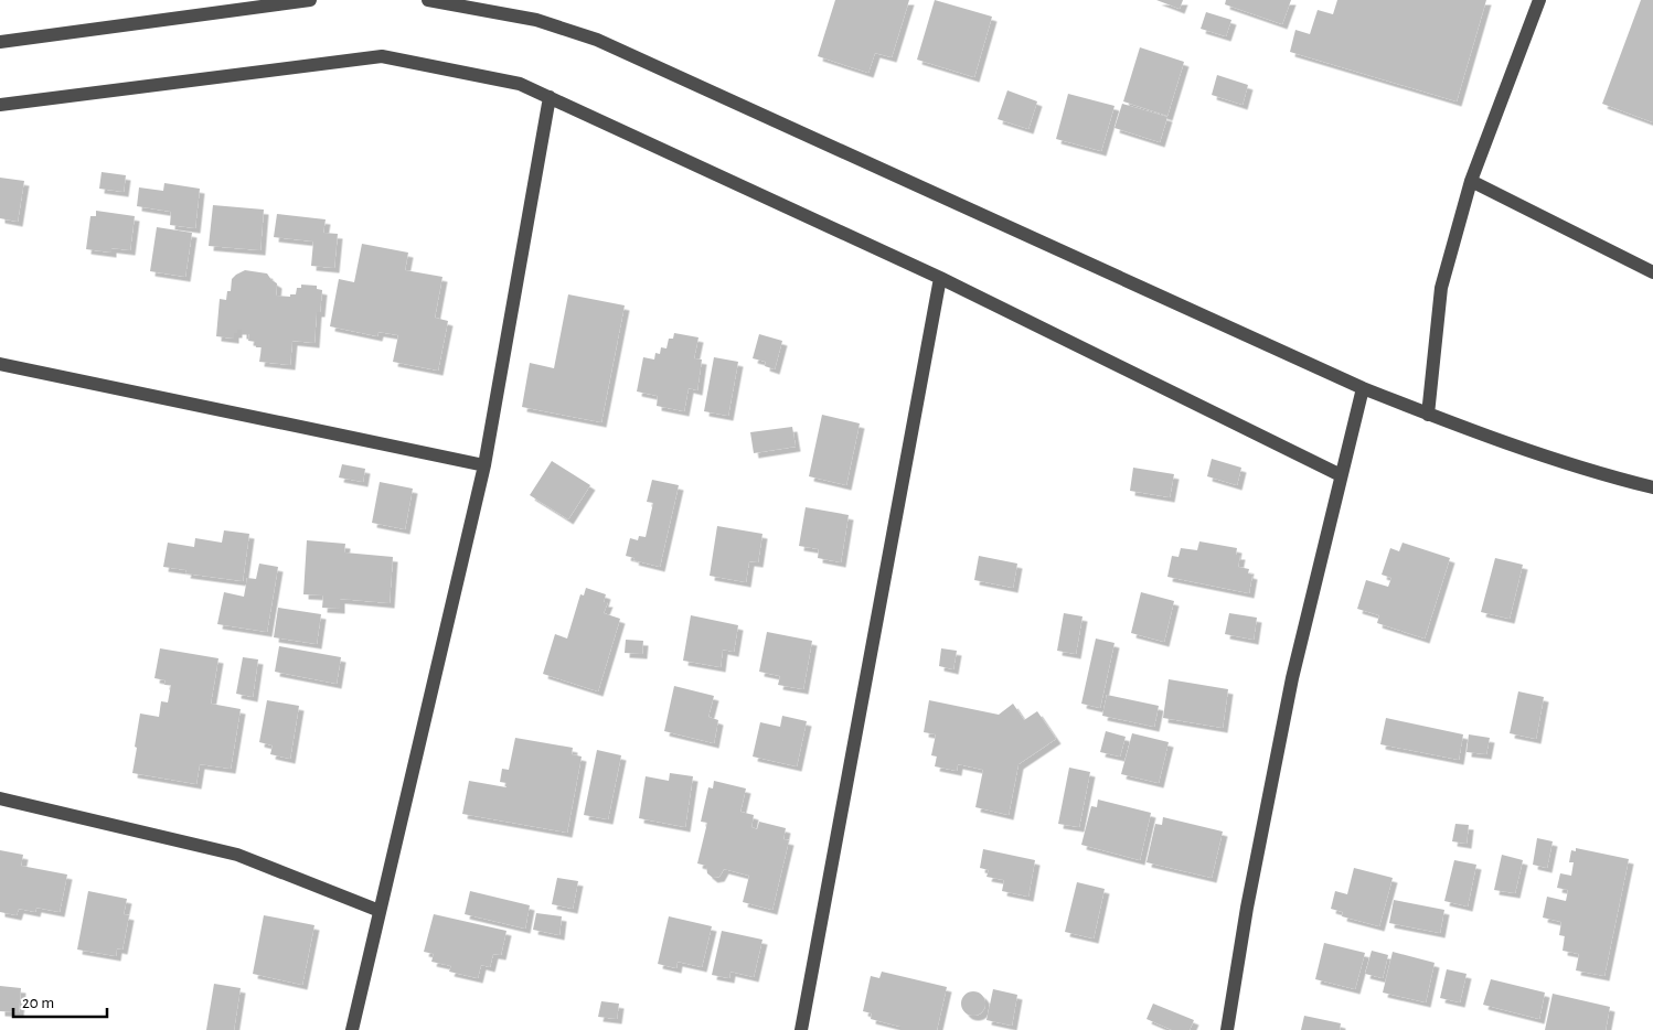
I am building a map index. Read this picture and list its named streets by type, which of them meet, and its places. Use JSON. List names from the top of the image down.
{
  "scale_bar": "20 m"
}
